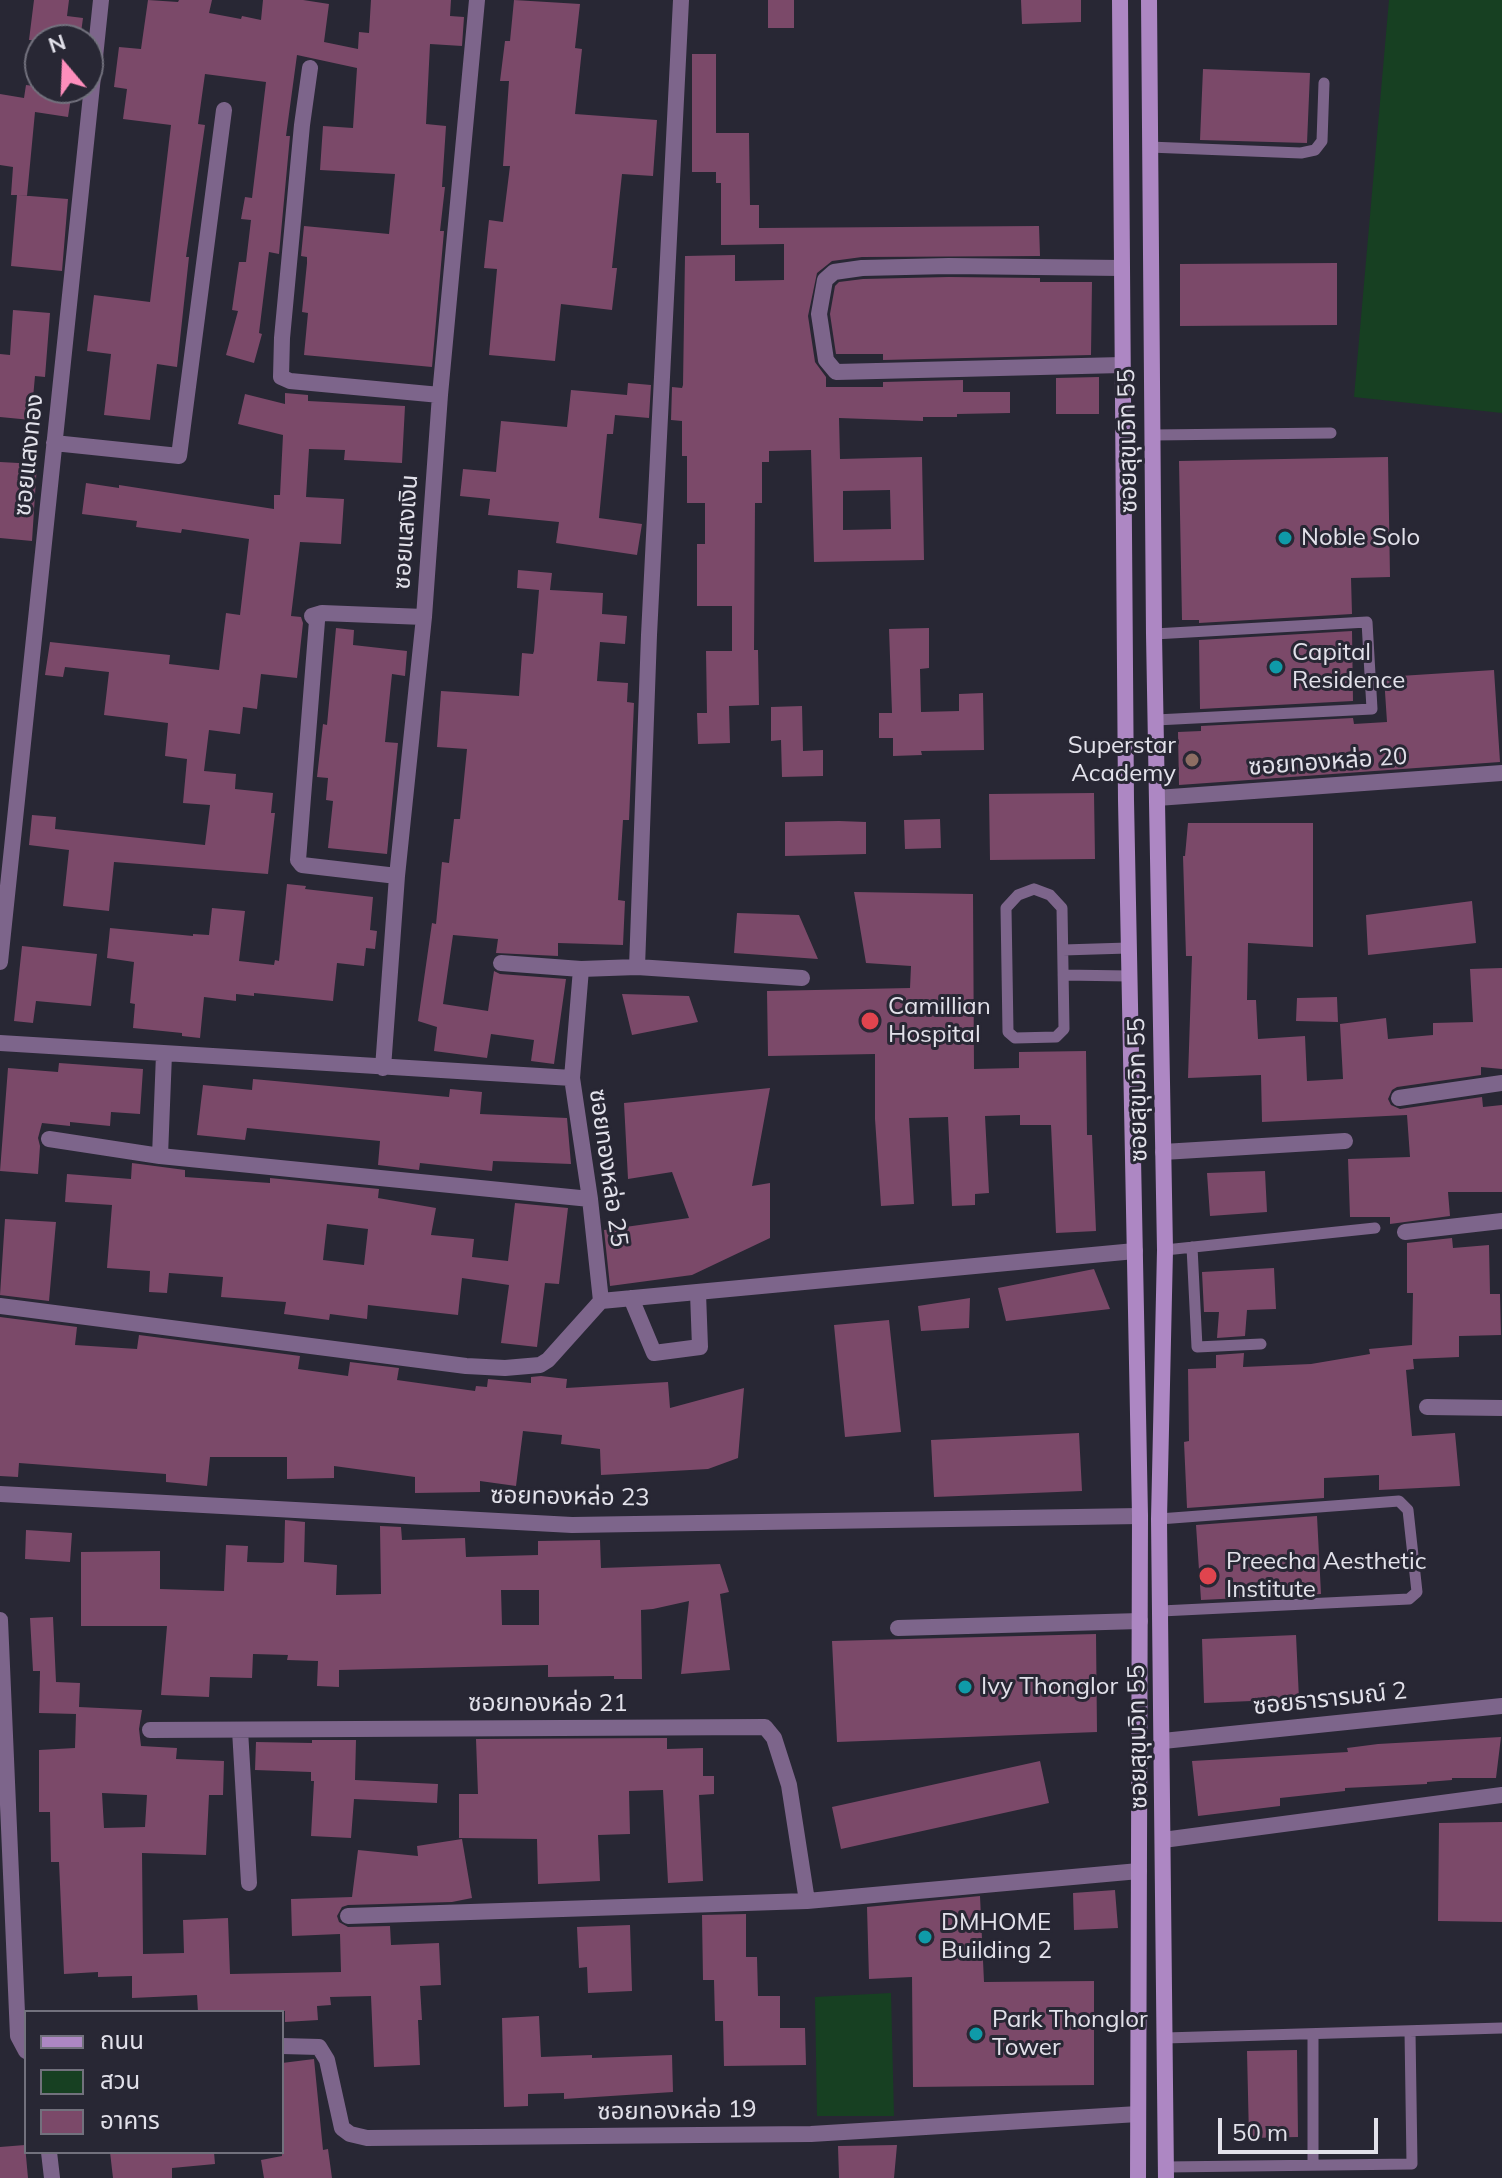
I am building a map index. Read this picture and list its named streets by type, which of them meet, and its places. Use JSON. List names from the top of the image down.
{
  "streets": {
    "main road": ["ซอยสุขุมวิท 55"],
    "street": [
      "ซอยแสงทอง",
      "ซอยแสงเงิน",
      "ซอยทองหล่อ 20",
      "ซอยทองหล่อ 25",
      "ซอยทองหล่อ 23",
      "ซอยธารารมณ์ 2",
      "ซอยทองหล่อ 21",
      "ซอยทองหล่อ 19"
    ]
  },
  "crossings": [
    ["ซอยสุขุมวิท 55", "ซอยทองหล่อ 20"],
    ["ซอยสุขุมวิท 55", "ซอยทองหล่อ 23"],
    ["ซอยสุขุมวิท 55", "ซอยธารารมณ์ 2"],
    ["ซอยสุขุมวิท 55", "ซอยทองหล่อ 19"],
    ["ซอยแสงเงิน", "ซอยทองหล่อ 25"]
  ],
  "places": [
    "Noble Solo",
    "Capital Residence",
    "Superstar Academy",
    "Camillian Hospital",
    "Preecha Aesthetic Institute",
    "Ivy Thonglor",
    "DMHOME Building 2",
    "Park Thonglor Tower"
  ],
  "legend": ["ถนน", "สวน", "อาคาร"],
  "scale_bar": "50 m",
  "north": "top"
}
